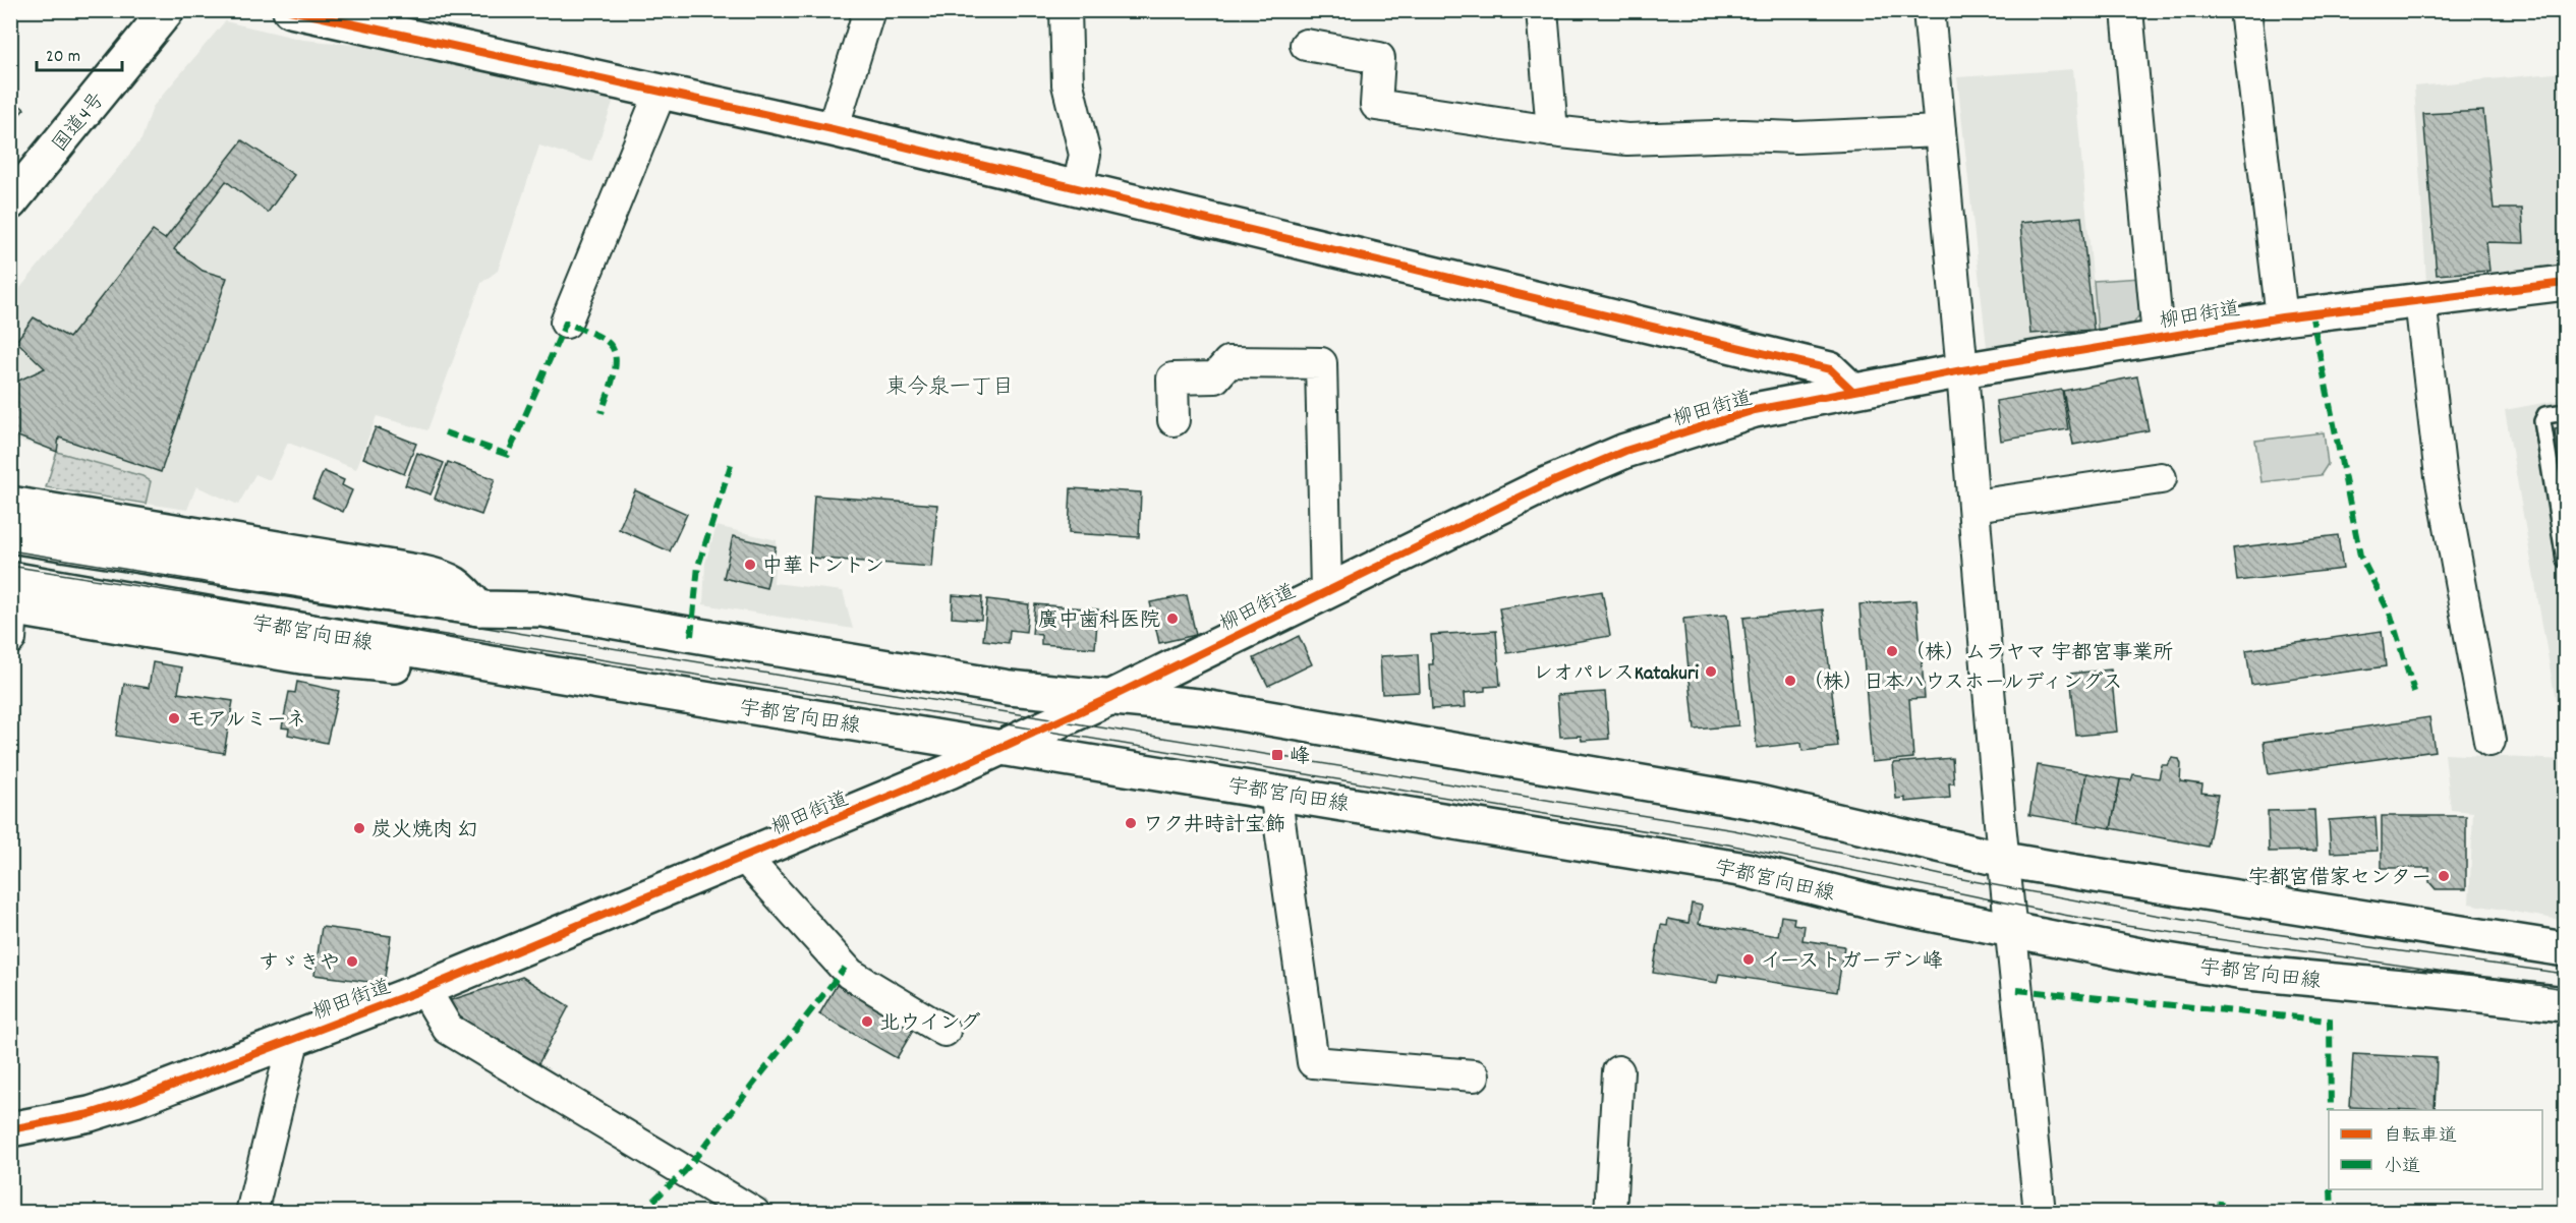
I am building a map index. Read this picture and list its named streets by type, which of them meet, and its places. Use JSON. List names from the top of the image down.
{
  "streets": {
    "main road": ["国道4号", "柳田街道", "宇都宮向田線"]
  },
  "crossings": [
    ["柳田街道", "宇都宮向田線"]
  ],
  "districts": ["東今泉一丁目"],
  "places": {
    "other": [
      "中華トントン",
      "廣中歯科医院",
      "（株）ムラヤマ 宇都宮事業所",
      "レオパレスKatakuri",
      "（株）日本ハウスホールディングス",
      "モアルミーネ",
      "ワク井時計宝飾",
      "炭火焼肉 幻",
      "宇都宮借家センター",
      "イーストガーデン峰",
      "すゞきや",
      "北ウイング"
    ],
    "transit": ["峰"]
  },
  "legend": ["自転車道", "小道"],
  "scale_bar": "20 m"
}
